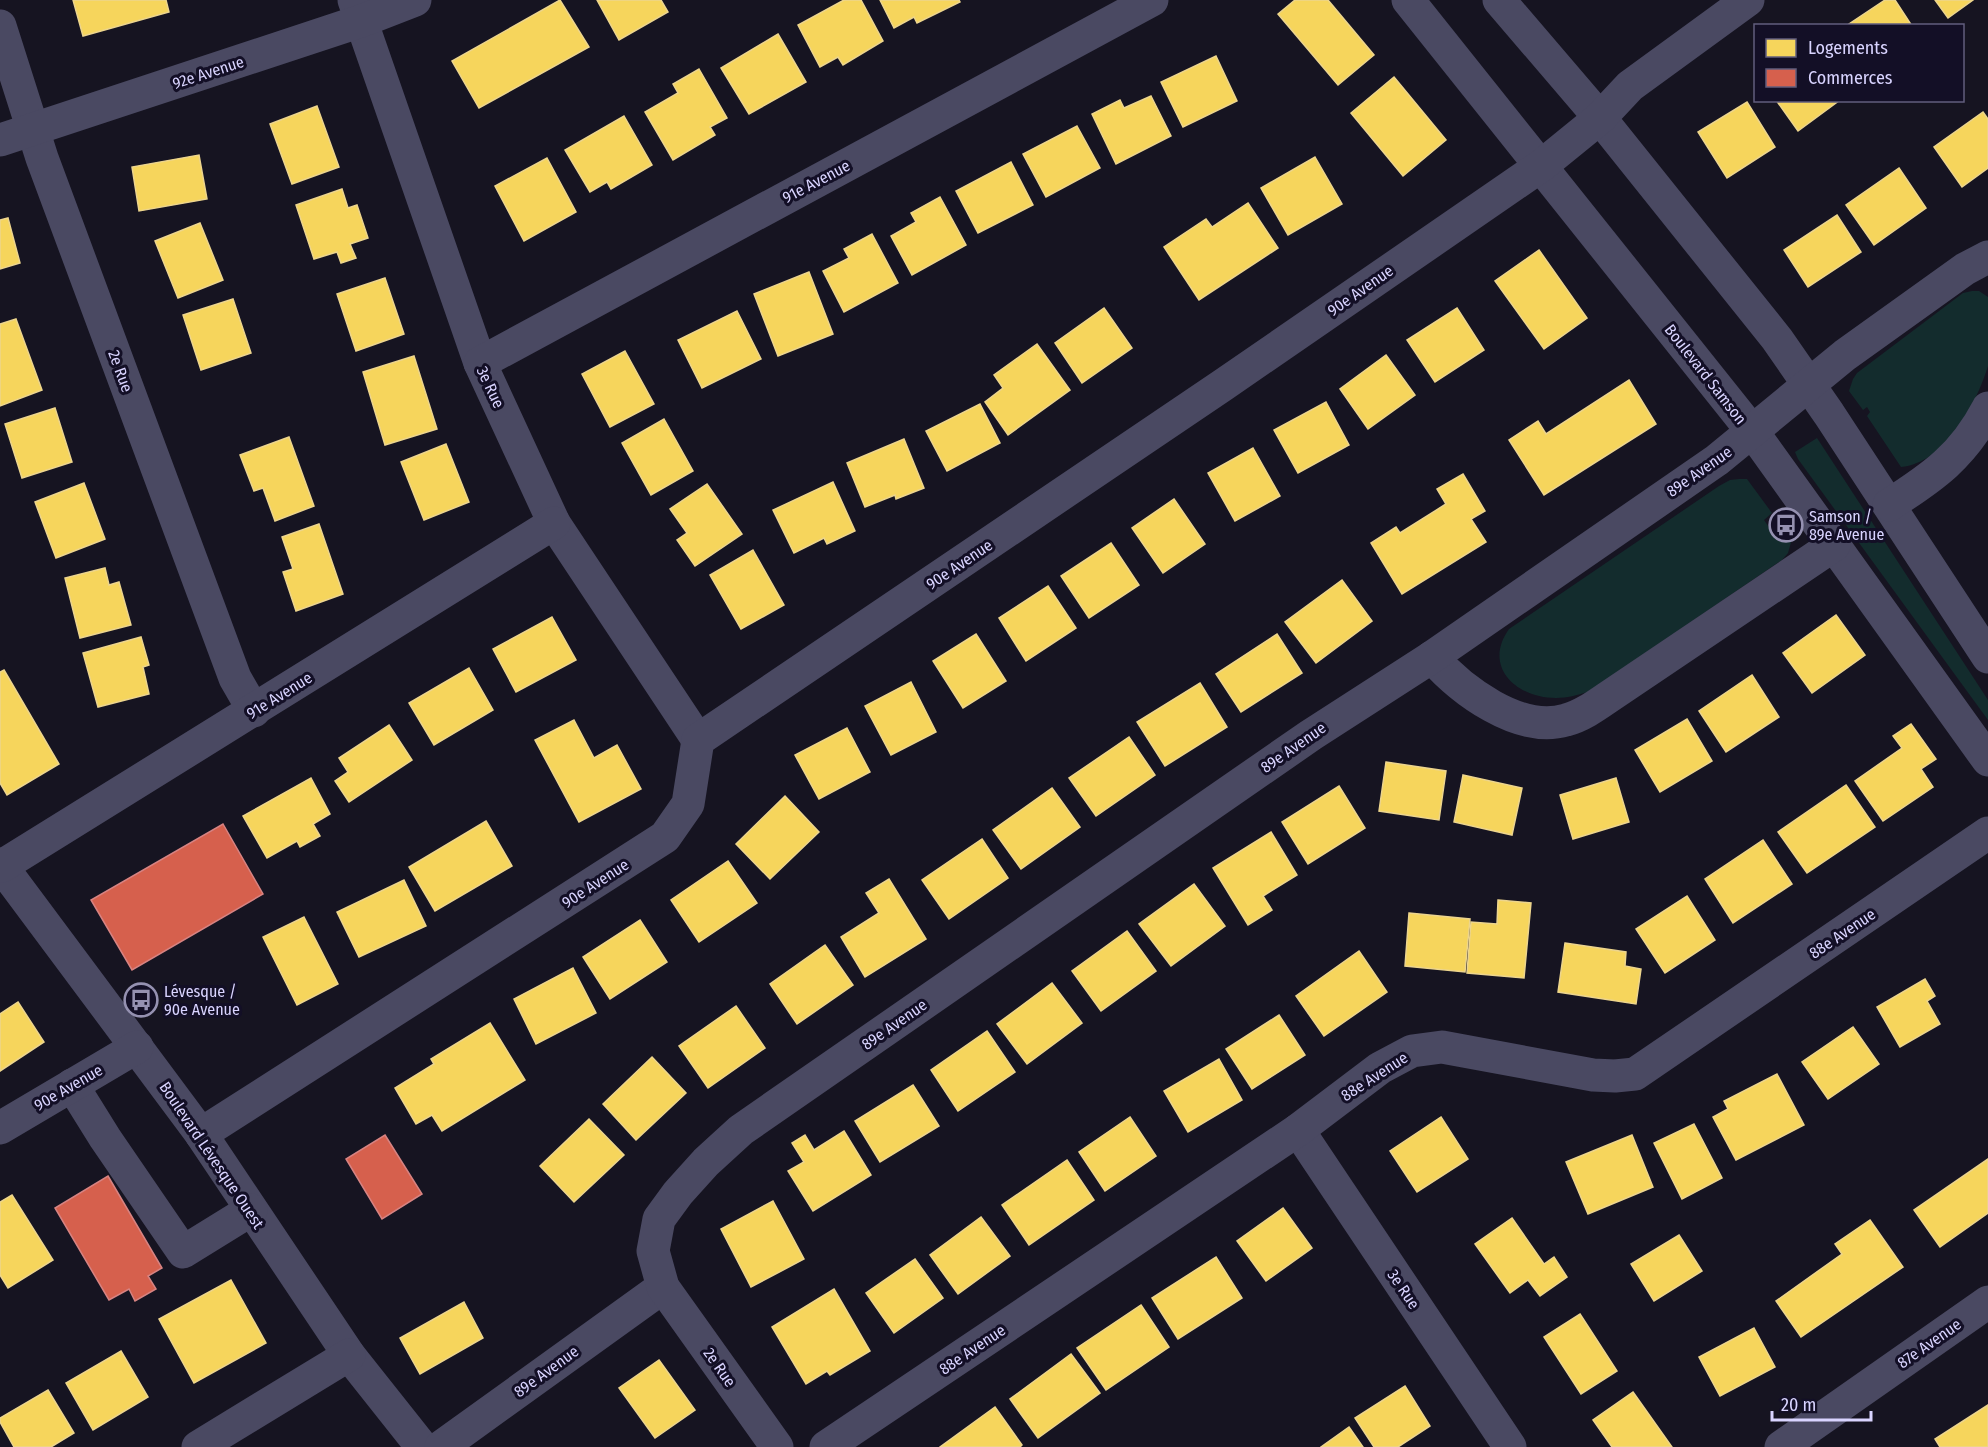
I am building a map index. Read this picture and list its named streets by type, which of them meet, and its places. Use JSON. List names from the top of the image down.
{
  "streets": {
    "street": [
      "92e Avenue",
      "91e Avenue",
      "90e Avenue",
      "2e Rue",
      "Boulevard Samson",
      "3e Rue",
      "89e Avenue",
      "88e Avenue",
      "Boulevard Lévesque Ouest",
      "87e Avenue"
    ]
  },
  "crossings": [
    ["92e Avenue", "2e Rue"],
    ["92e Avenue", "3e Rue"],
    ["91e Avenue", "2e Rue"],
    ["91e Avenue", "3e Rue"],
    ["91e Avenue", "Boulevard Lévesque Ouest"],
    ["90e Avenue", "Boulevard Samson"],
    ["90e Avenue", "3e Rue"],
    ["90e Avenue", "Boulevard Lévesque Ouest"],
    ["2e Rue", "89e Avenue"],
    ["Boulevard Samson", "89e Avenue"],
    ["3e Rue", "88e Avenue"]
  ],
  "places": {
    "bus stop": ["Samson / 89e Avenue", "Lévesque / 90e Avenue"]
  },
  "legend": ["Logements", "Commerces"],
  "scale_bar": "20 m"
}
